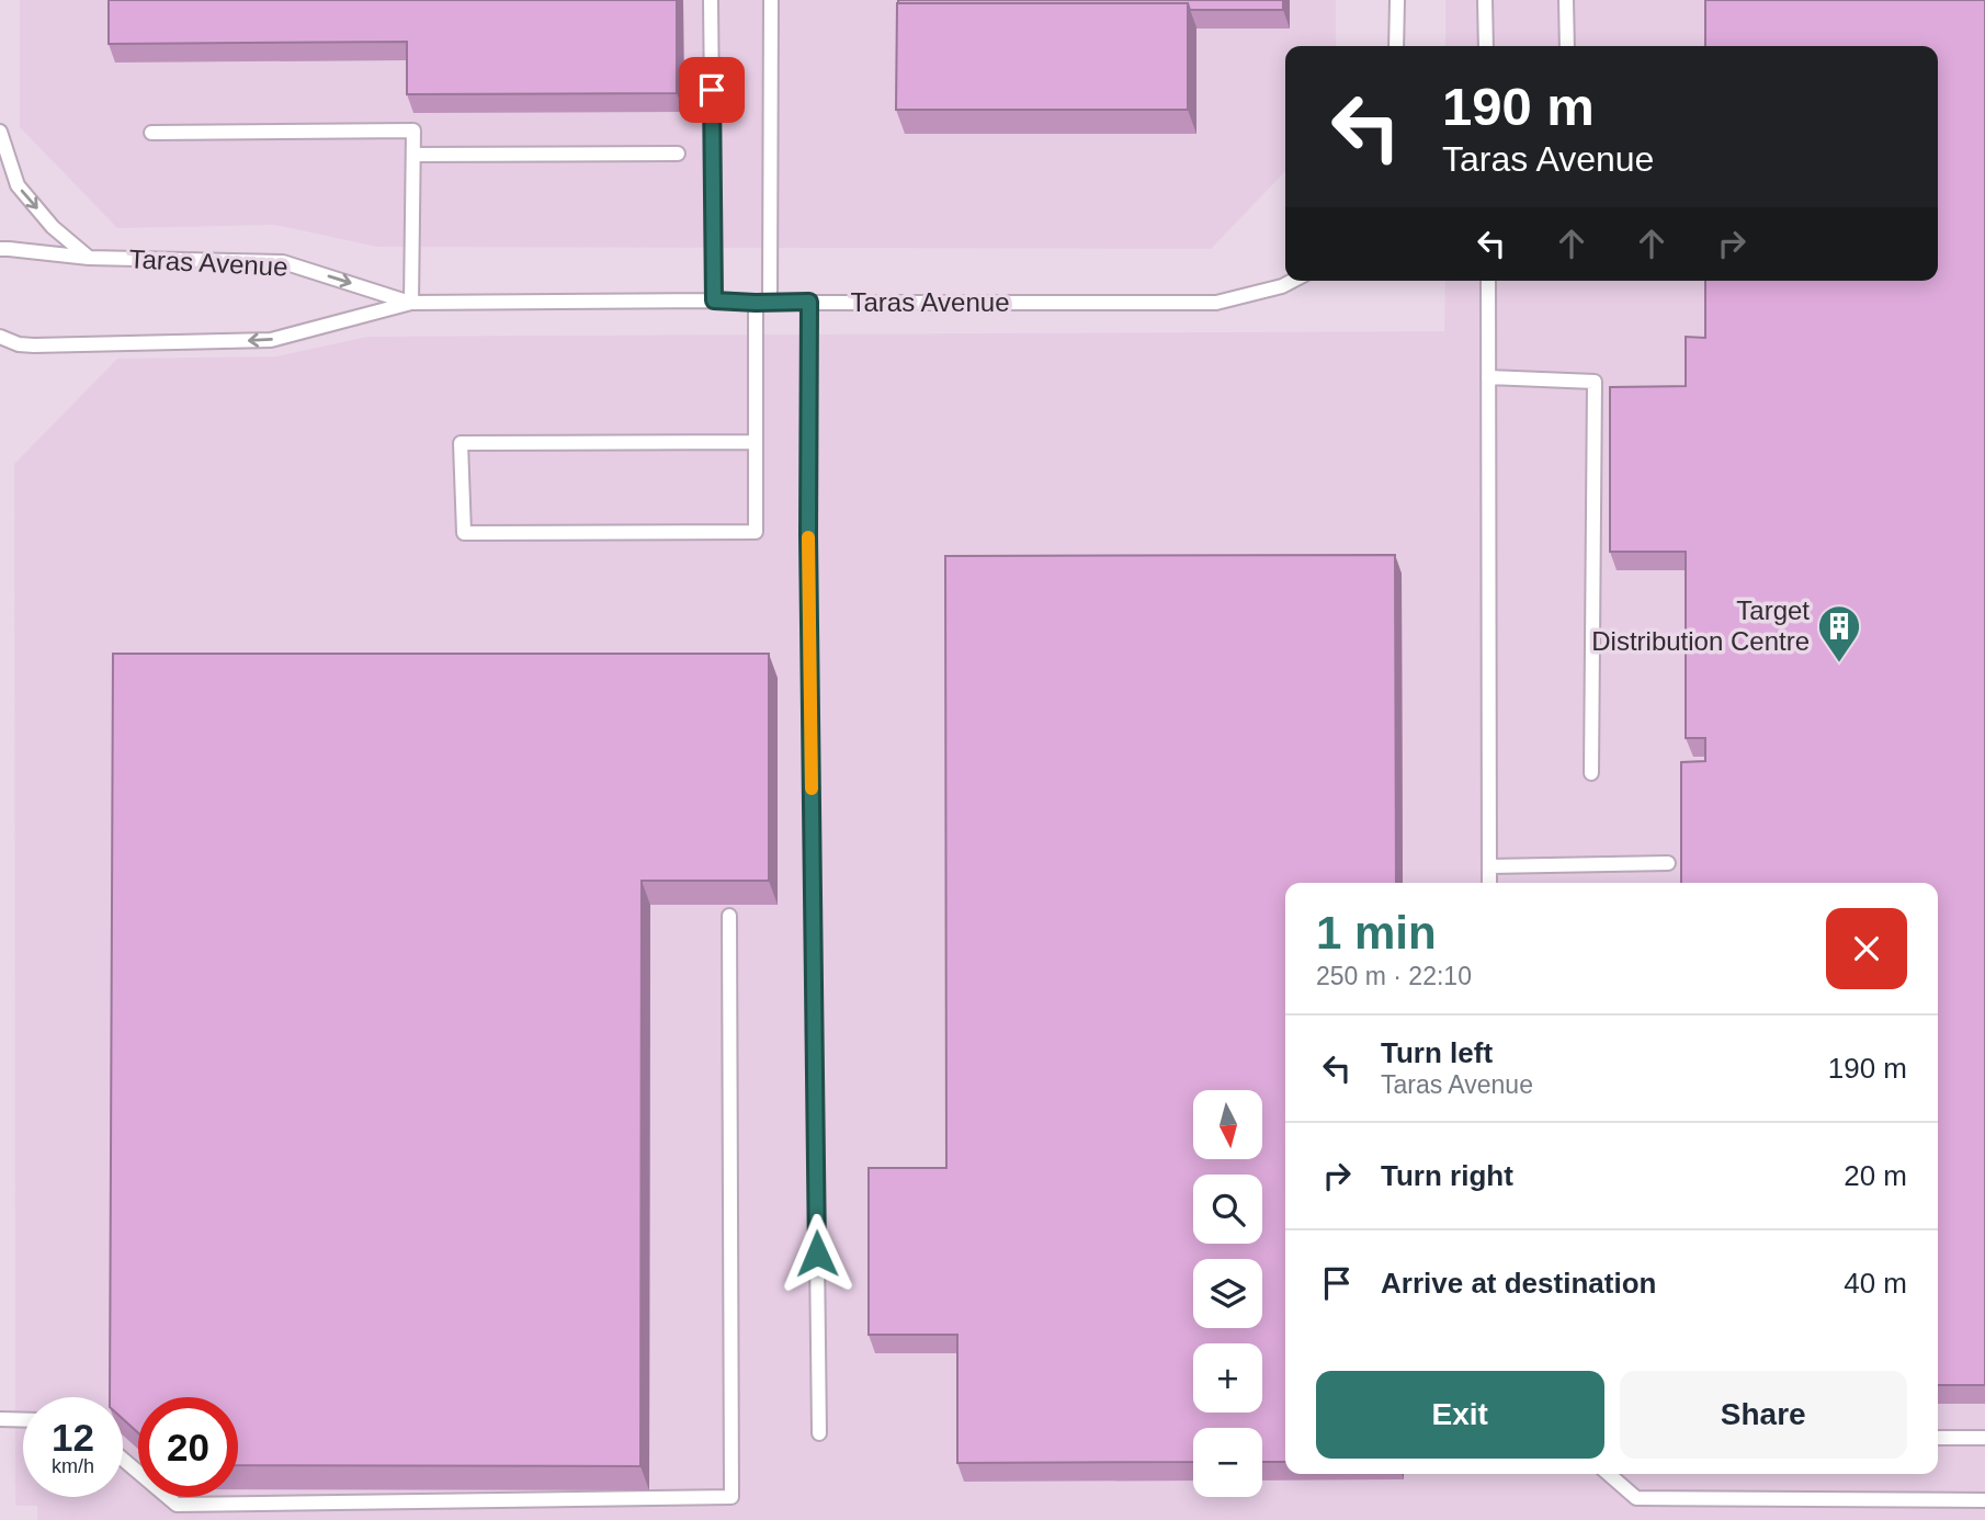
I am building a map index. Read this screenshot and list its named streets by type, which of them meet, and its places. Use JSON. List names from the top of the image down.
{
  "streets": {
    "lane": ["Taras Avenue"]
  },
  "places": {
    "building": ["Target Distribution Centre"]
  },
  "north": "bottom",
  "page": {
    "turn": ["190 m", "Taras Avenue"],
    "heading": ["1 min", "250 m · 22:10"],
    "list": [
      {
        "name": "Turn left",
        "note": "Taras Avenue",
        "value": "190 m"
      },
      {
        "name": "Turn right",
        "value": "20 m"
      },
      {
        "name": "Arrive at destination",
        "value": "40 m"
      }
    ],
    "map_buttons": ["+", "−"],
    "buttons": ["Exit", "Share"],
    "speed": "12 km/h",
    "limit": "20"
  }
}
